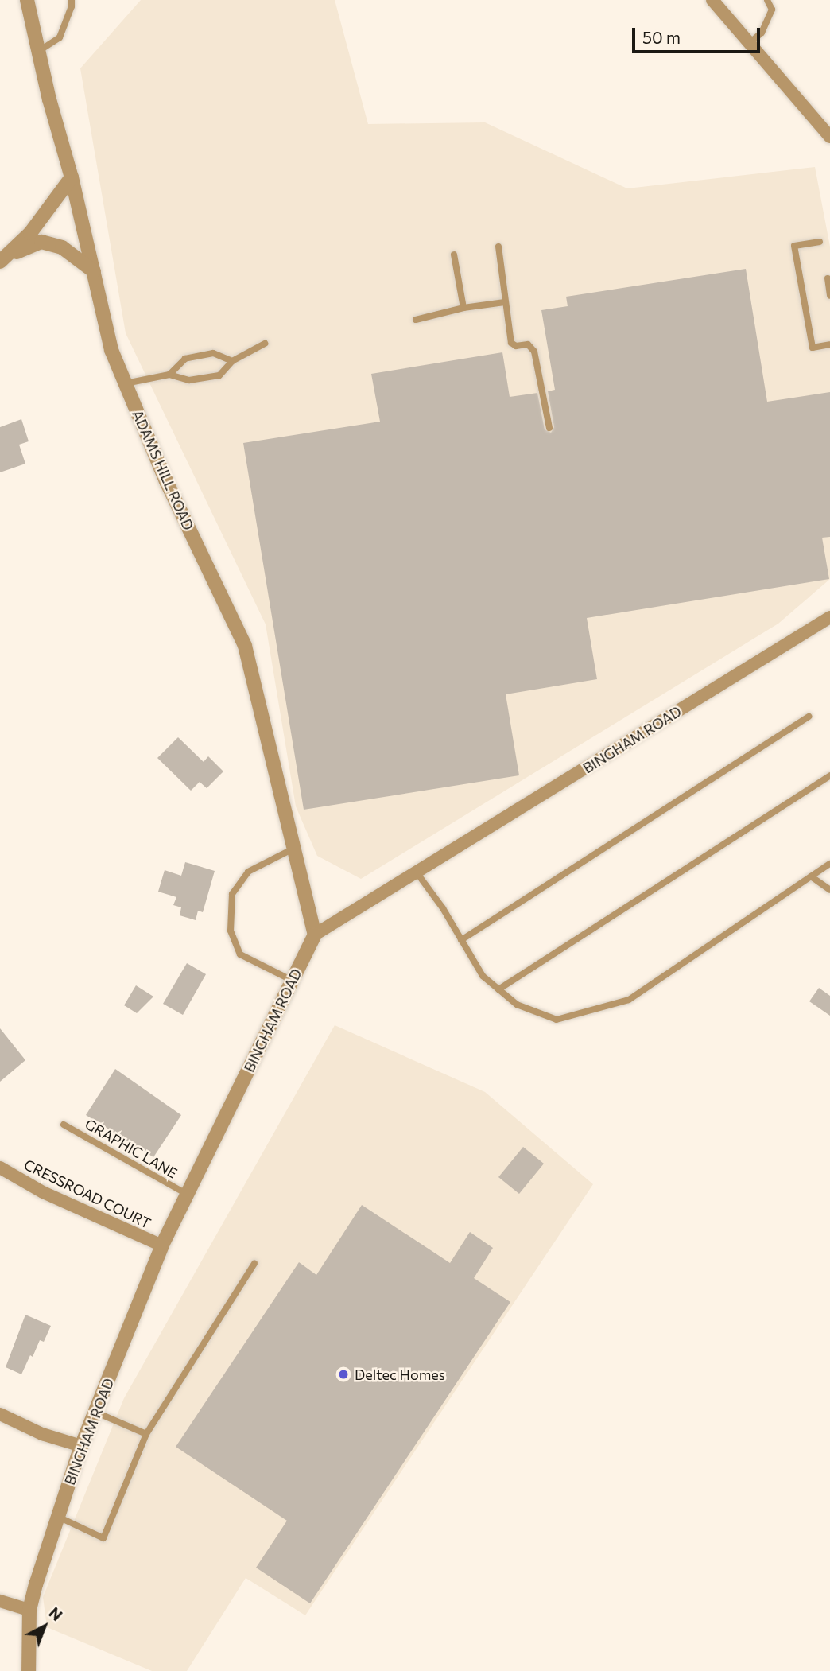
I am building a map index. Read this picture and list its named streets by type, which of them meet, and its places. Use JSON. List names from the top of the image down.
{
  "streets": {
    "street": ["ADAMS HILL ROAD", "BINGHAM ROAD", "CRESSROAD COURT"],
    "lane": ["GRAPHIC LANE"]
  },
  "crossings": [
    ["ADAMS HILL ROAD", "BINGHAM ROAD"],
    ["BINGHAM ROAD", "GRAPHIC LANE"],
    ["BINGHAM ROAD", "CRESSROAD COURT"]
  ],
  "places": ["Deltec Homes"],
  "scale_bar": "50 m",
  "north": "top right"
}
